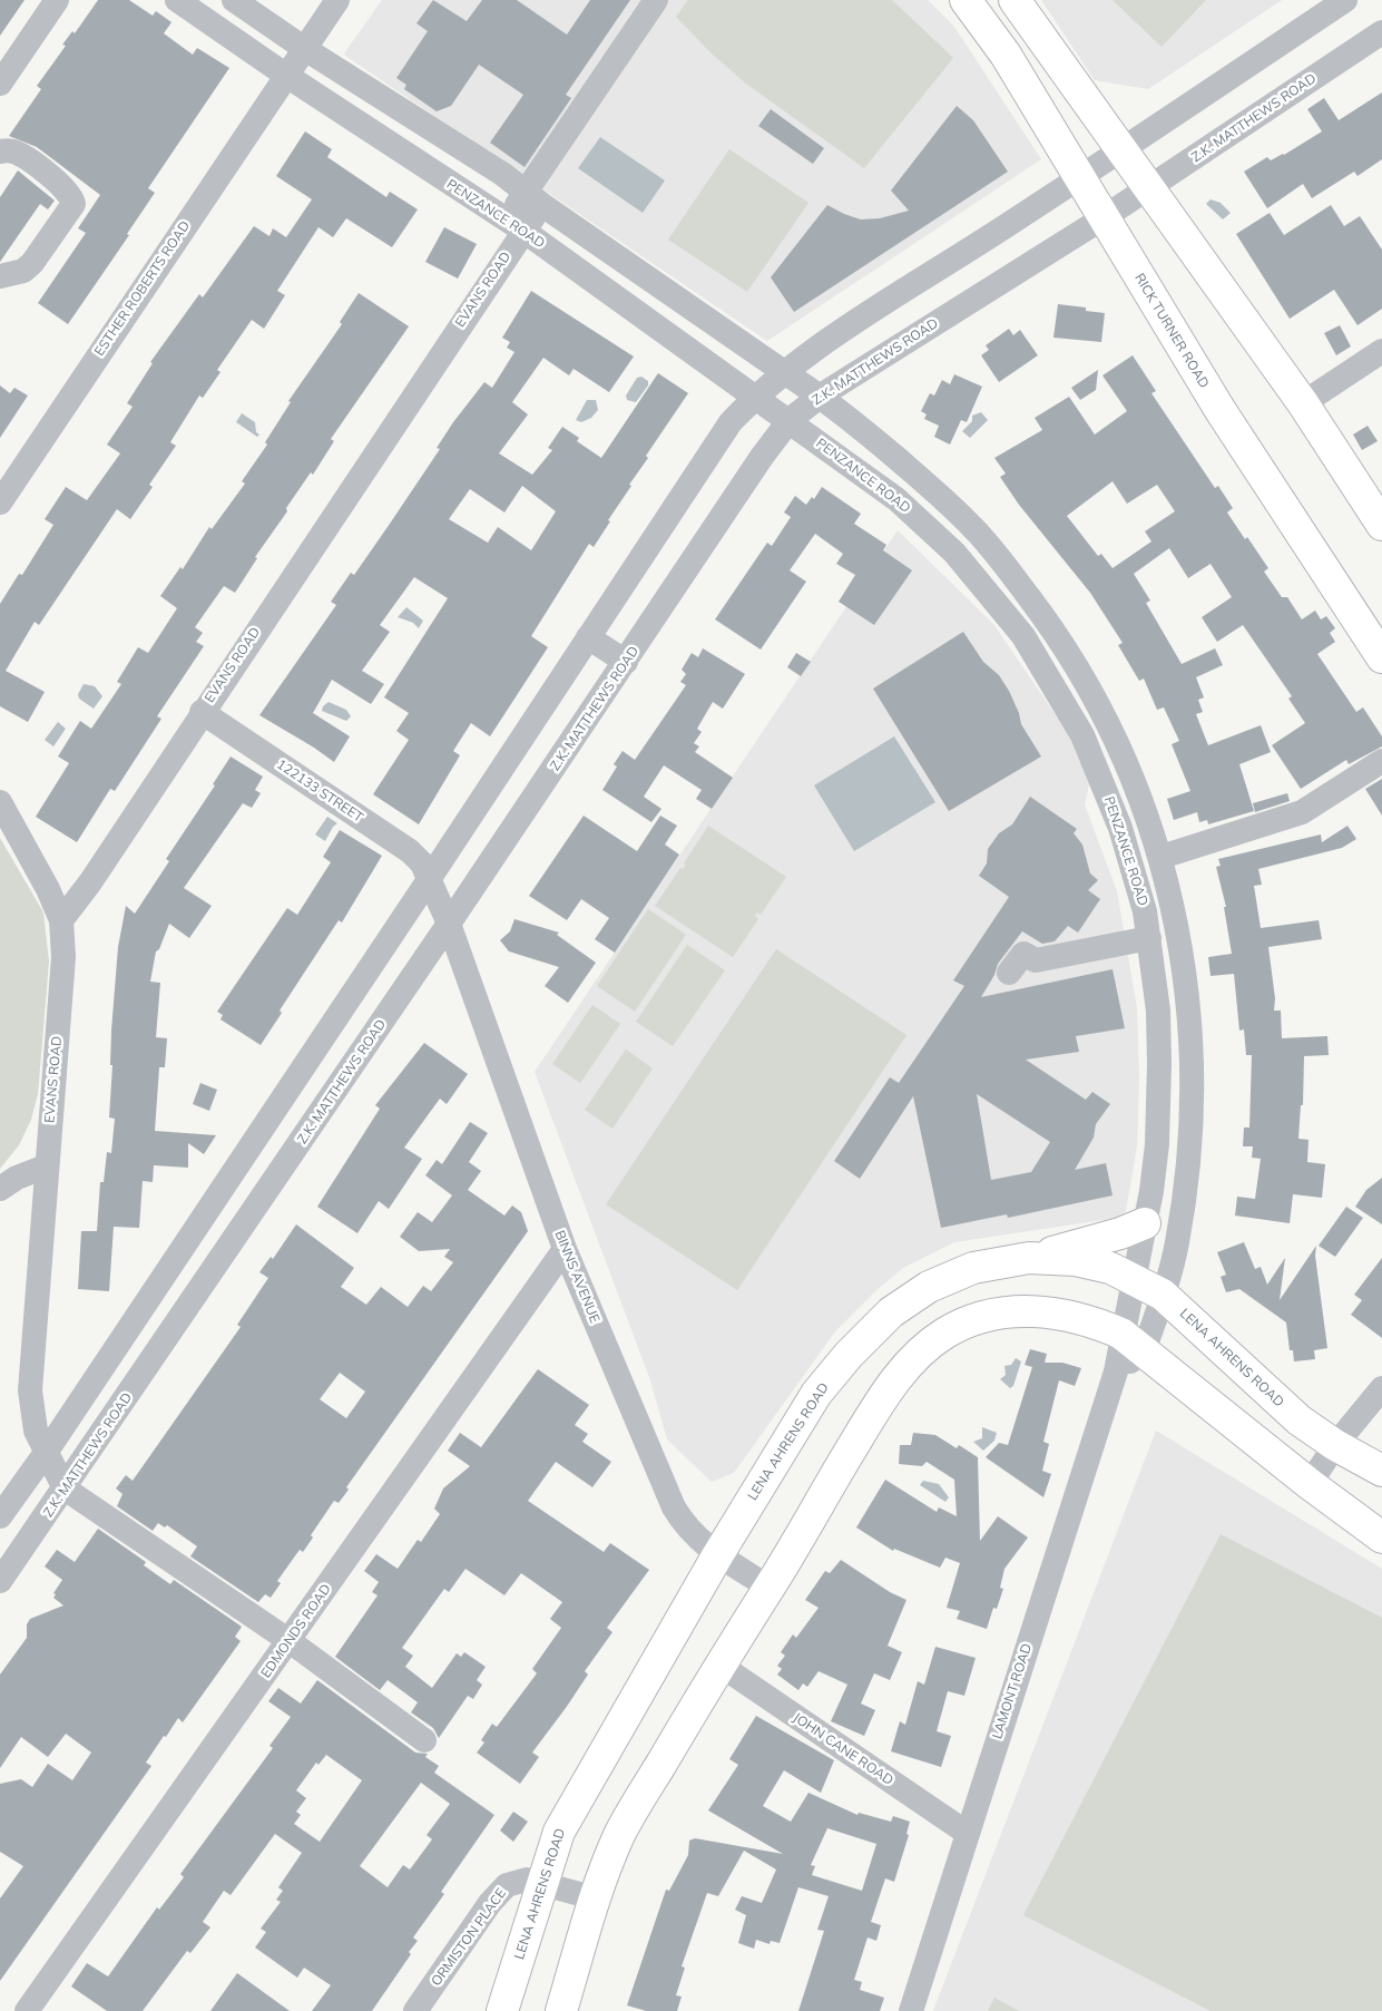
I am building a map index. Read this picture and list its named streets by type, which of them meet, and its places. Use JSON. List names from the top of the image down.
{
  "streets": {
    "main road": ["RICK TURNER ROAD", "LENA AHRENS ROAD"],
    "street": [
      "Z.K. MATTHEWS ROAD",
      "PENZANCE ROAD",
      "ESTHER ROBERTS ROAD",
      "EVANS ROAD",
      "122133 STREET",
      "BINNS AVENUE",
      "EDMONDS ROAD",
      "LAMONT ROAD",
      "JOHN CANE ROAD",
      "ORMISTON PLACE"
    ]
  },
  "crossings": [
    ["Z.K. MATTHEWS ROAD", "PENZANCE ROAD"],
    ["Z.K. MATTHEWS ROAD", "EVANS ROAD"],
    ["Z.K. MATTHEWS ROAD", "RICK TURNER ROAD"],
    ["Z.K. MATTHEWS ROAD", "122133 STREET"],
    ["Z.K. MATTHEWS ROAD", "BINNS AVENUE"],
    ["PENZANCE ROAD", "ESTHER ROBERTS ROAD"],
    ["PENZANCE ROAD", "EVANS ROAD"],
    ["PENZANCE ROAD", "LENA AHRENS ROAD"],
    ["PENZANCE ROAD", "LAMONT ROAD"],
    ["EVANS ROAD", "122133 STREET"],
    ["122133 STREET", "BINNS AVENUE"],
    ["BINNS AVENUE", "LENA AHRENS ROAD"],
    ["BINNS AVENUE", "EDMONDS ROAD"],
    ["LENA AHRENS ROAD", "ORMISTON PLACE"],
    ["LAMONT ROAD", "JOHN CANE ROAD"]
  ]
}
